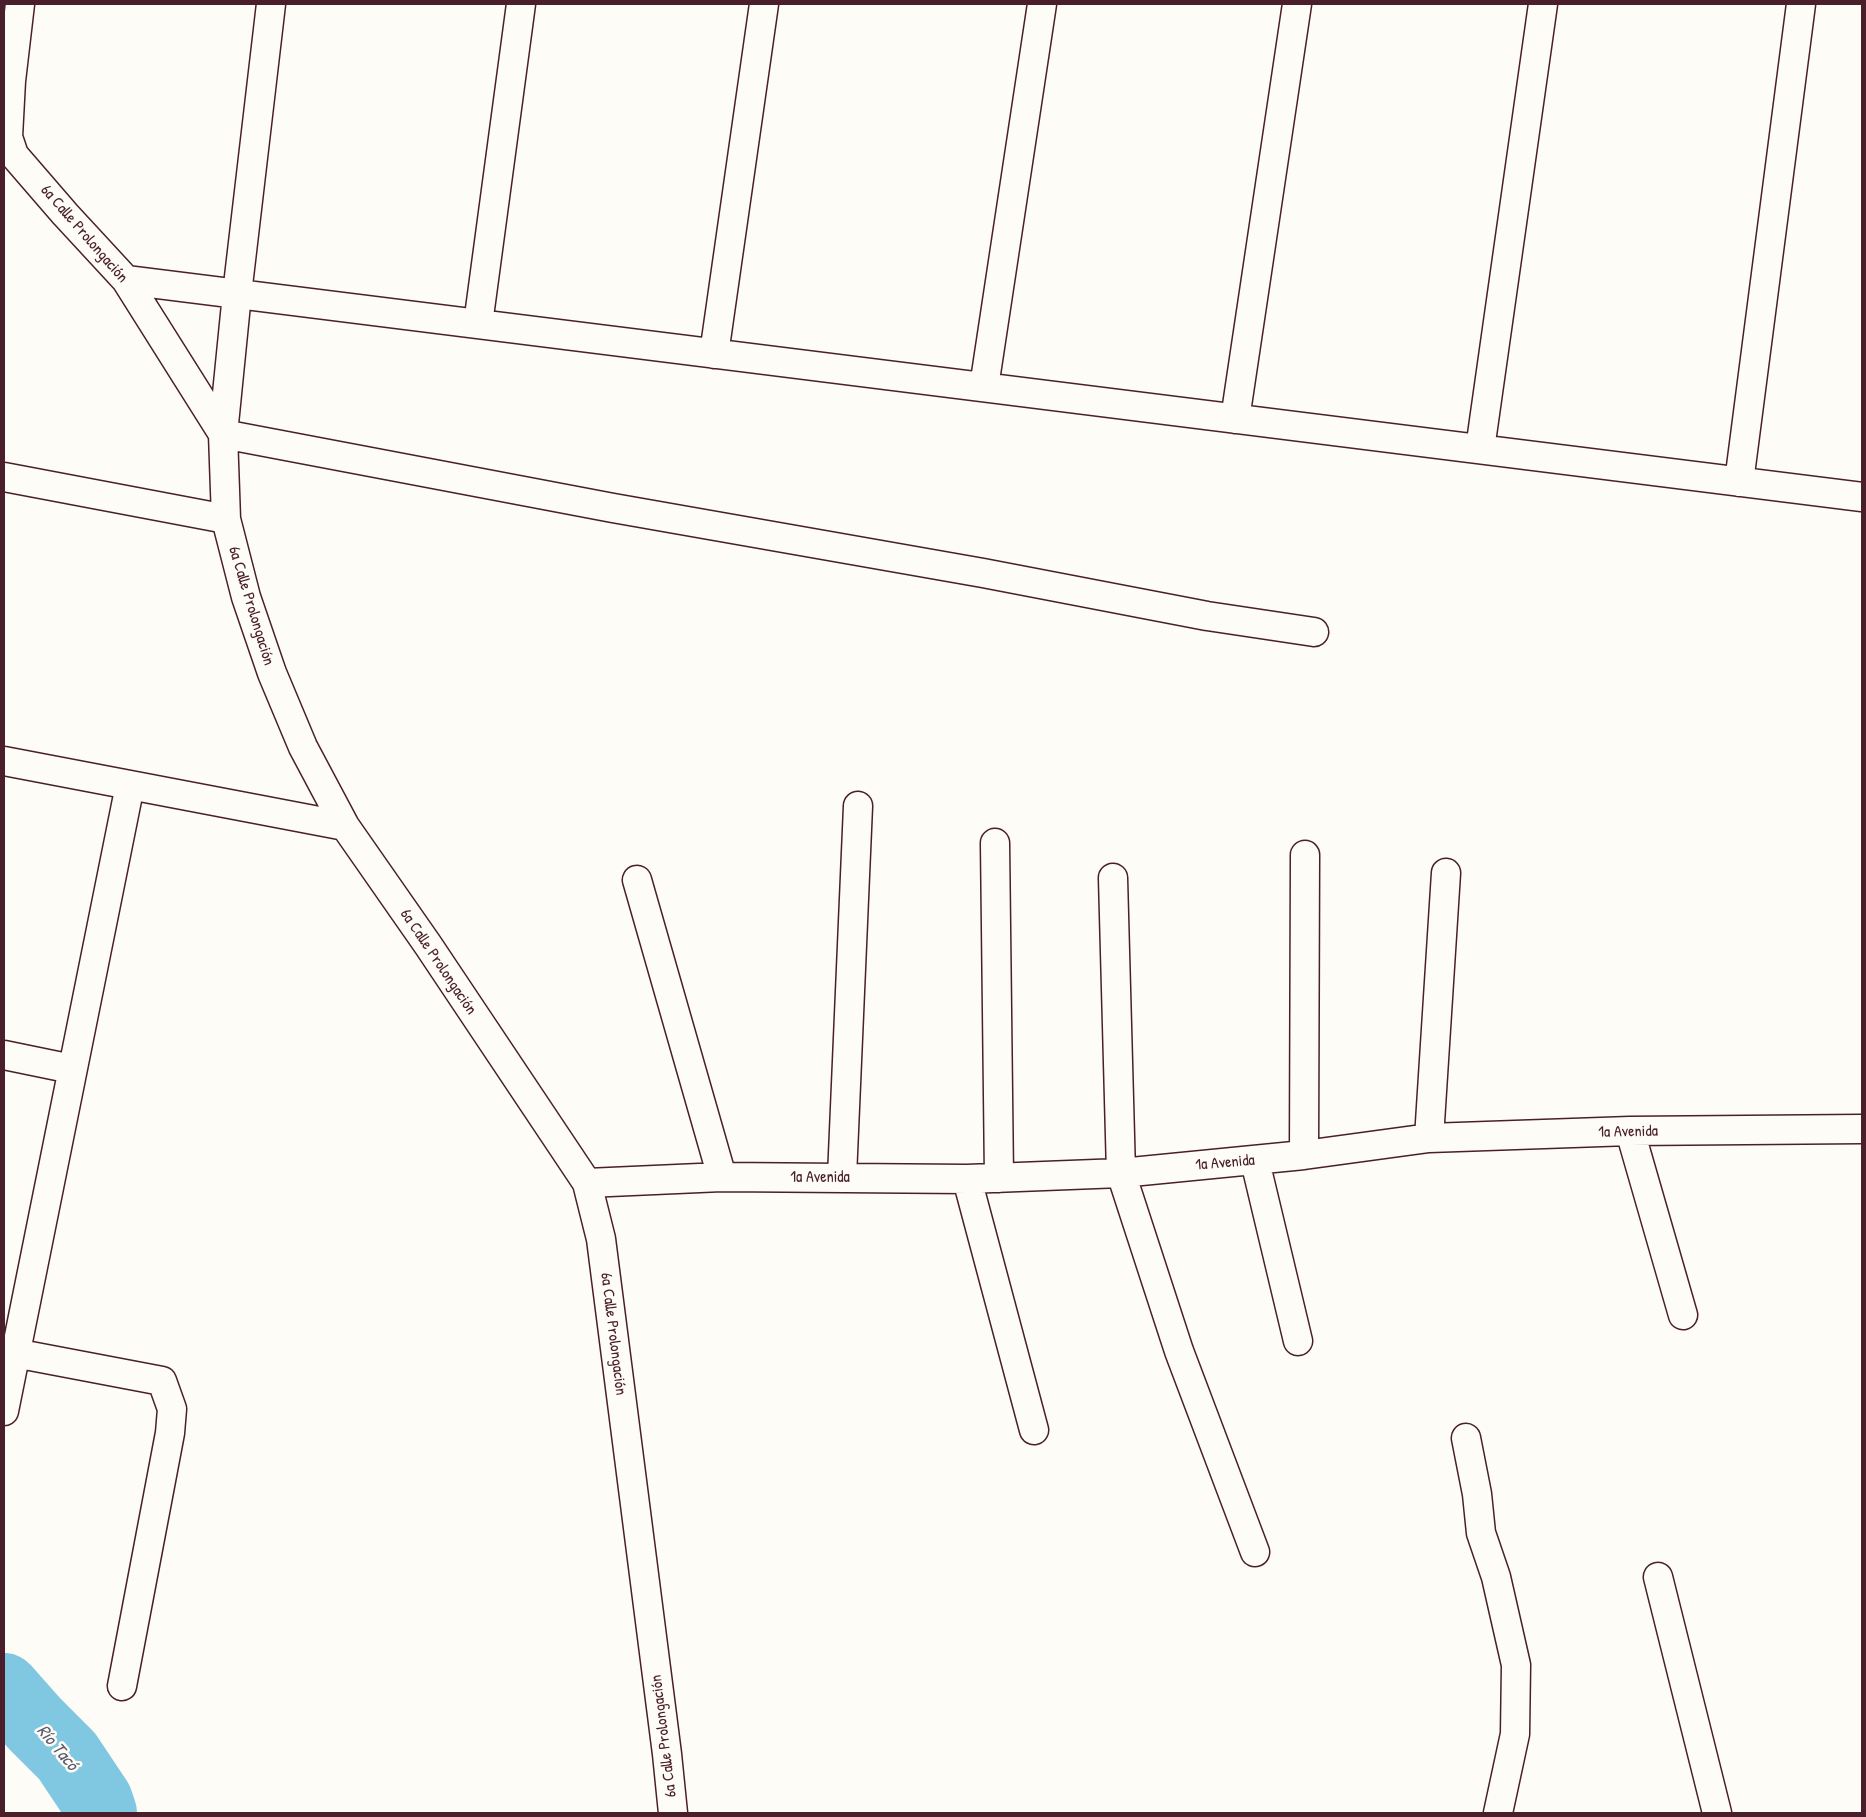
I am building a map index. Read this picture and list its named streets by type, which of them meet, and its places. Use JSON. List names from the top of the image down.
{
  "streets": {
    "street": ["6a Calle Prolongación", "1a Avenida"]
  },
  "crossings": [
    ["6a Calle Prolongación", "1a Avenida"]
  ],
  "water": ["Río Tacó"]
}
